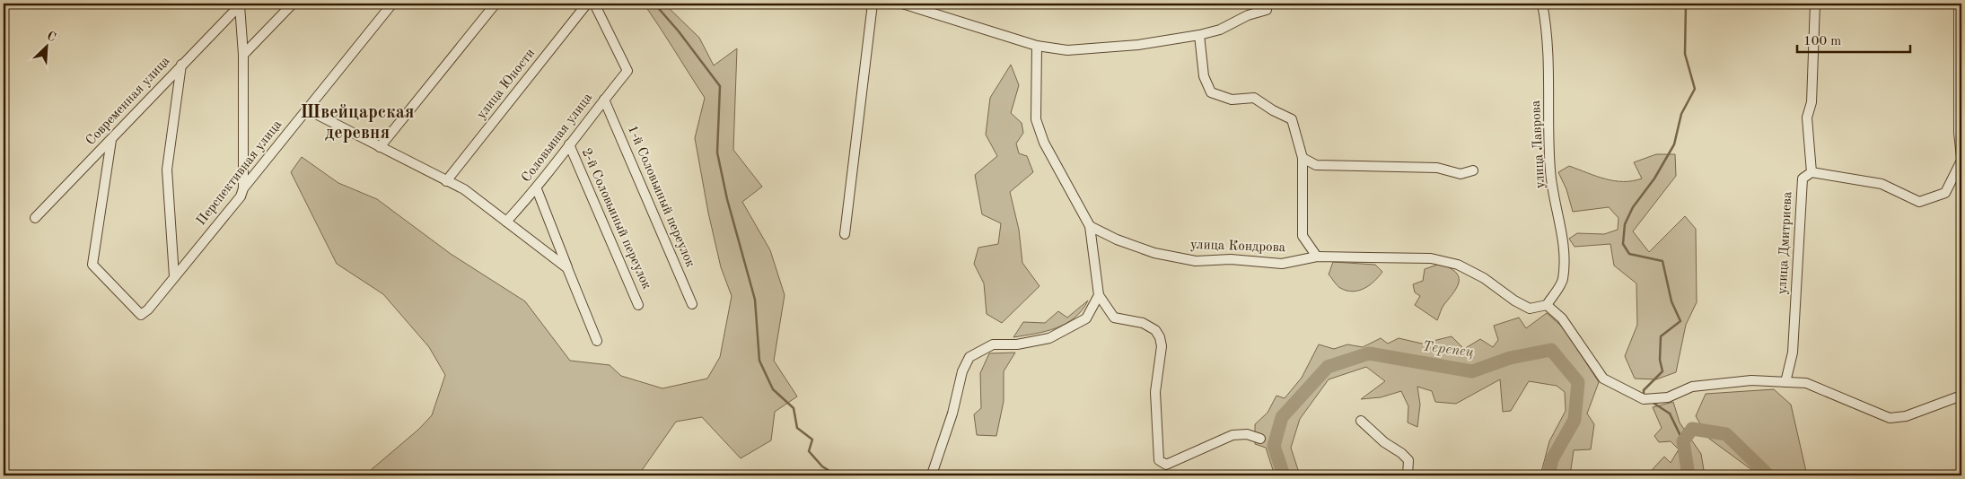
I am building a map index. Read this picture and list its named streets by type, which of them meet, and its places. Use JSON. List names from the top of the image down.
{
  "streets": {
    "street": [
      "улица Юности",
      "Современная улица",
      "Соловьиная улица",
      "улица Лаврова",
      "Перспективная улица",
      "1-й Соловьиный переулок",
      "2-й Соловьиный переулок",
      "улица Дмитриева",
      "улица Кондрова"
    ]
  },
  "crossings": [
    ["Современная улица", "Перспективная улица"],
    ["Соловьиная улица", "1-й Соловьиный переулок"],
    ["Соловьиная улица", "2-й Соловьиный переулок"],
    ["улица Лаврова", "улица Кондрова"]
  ],
  "districts": ["Швейцарская деревня"],
  "water": ["Терепец"],
  "scale_bar": "100 m",
  "north": "top right"
}
